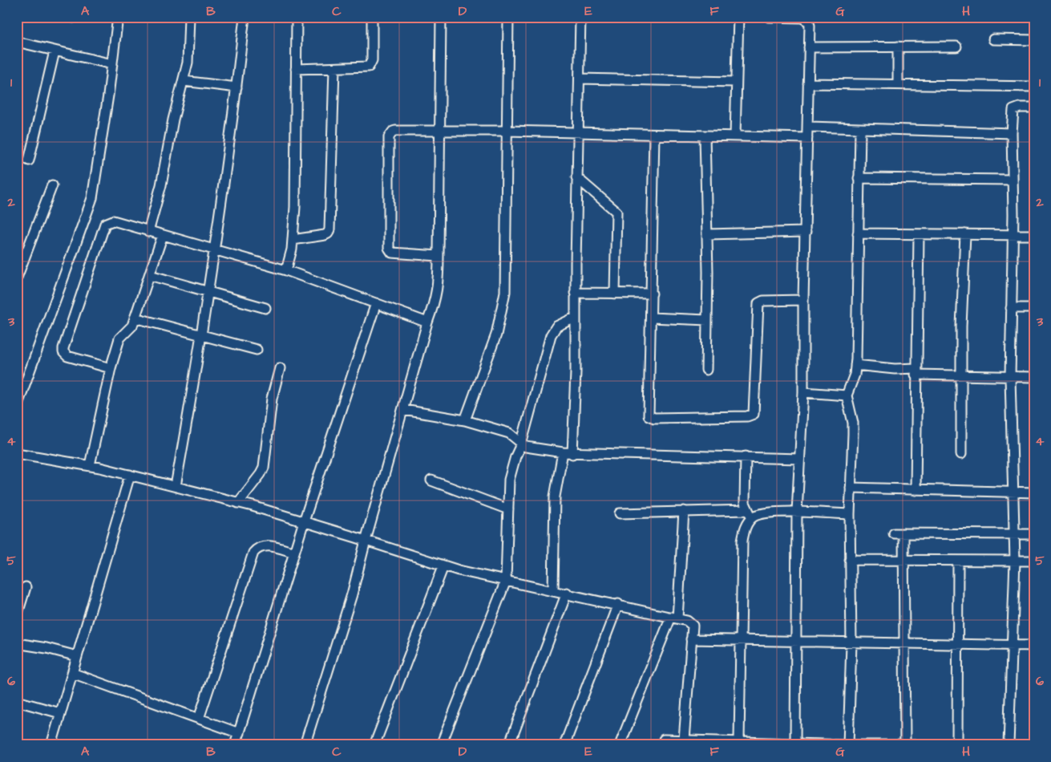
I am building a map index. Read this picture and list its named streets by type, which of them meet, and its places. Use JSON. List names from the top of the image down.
{
  "grid": {
    "columns": [
      "A",
      "B",
      "C",
      "D",
      "E",
      "F",
      "G",
      "H"
    ],
    "rows": [
      "1",
      "2",
      "3",
      "4",
      "5",
      "6"
    ]
  }
}
